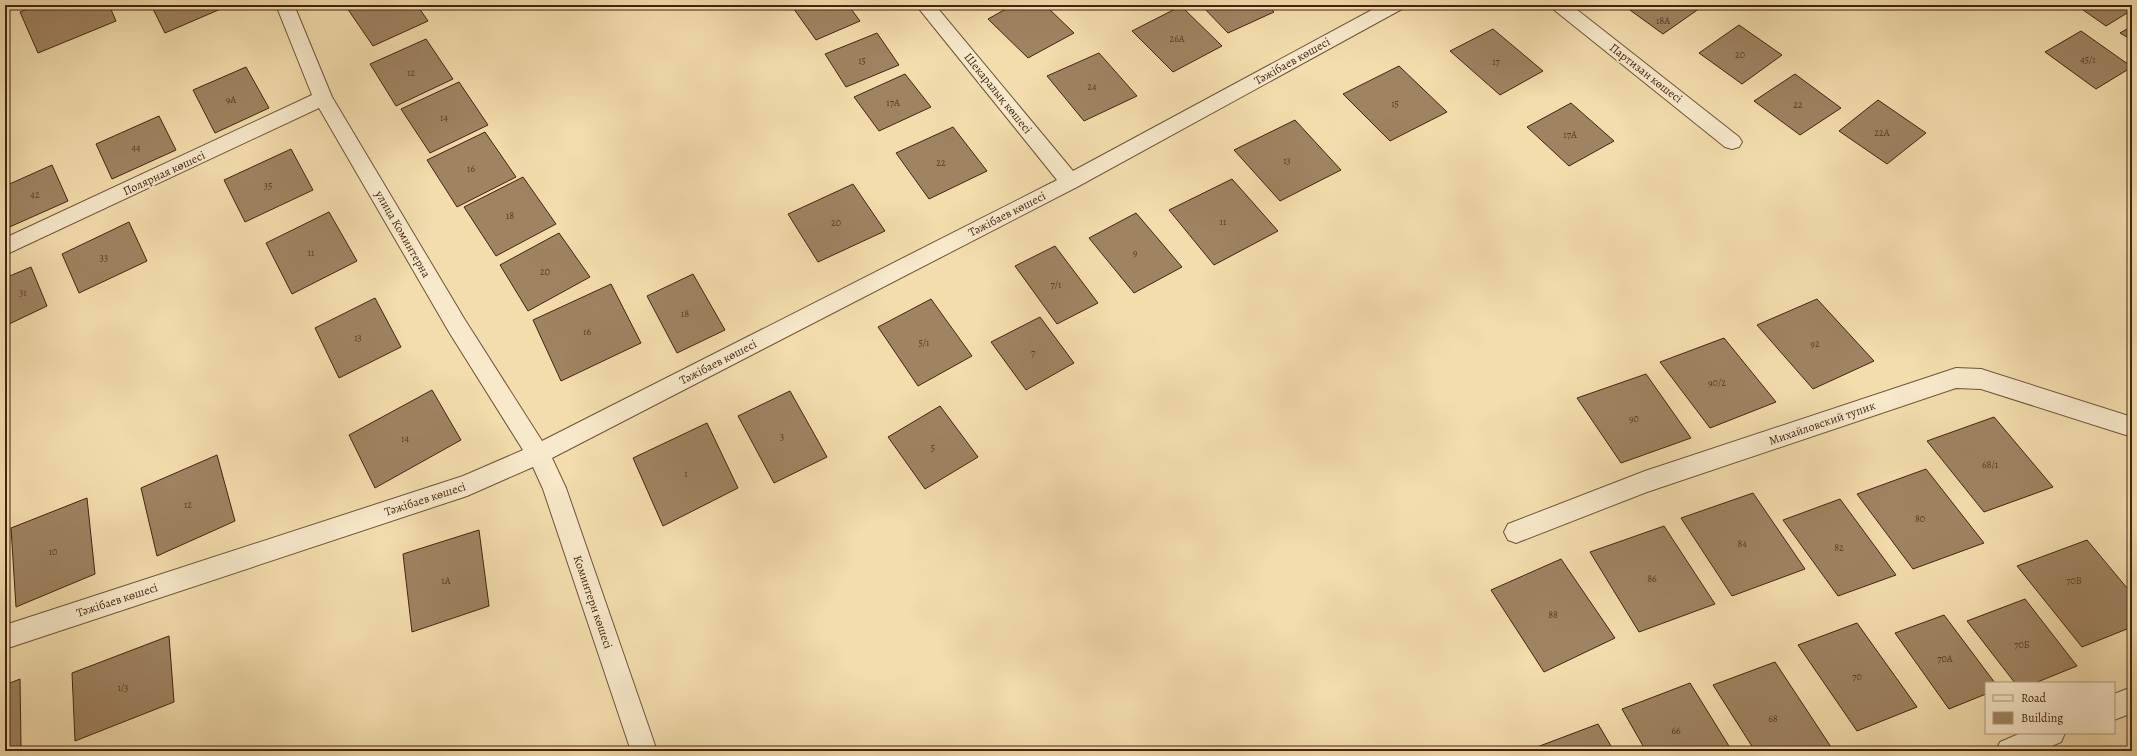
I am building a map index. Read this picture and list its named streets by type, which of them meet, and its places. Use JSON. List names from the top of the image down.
{
  "streets": {
    "street": [
      "Тәжібаев көшесі",
      "Партизан көшесі",
      "Шекаралық көшесі",
      "Полярная көшесі",
      "улица Коминтерна",
      "Михайловский тупик",
      "Коминтерн көшесі"
    ]
  },
  "crossings": [
    ["Тәжібаев көшесі", "Шекаралық көшесі"],
    ["Тәжібаев көшесі", "улица Коминтерна"],
    ["Тәжібаев көшесі", "Коминтерн көшесі"],
    ["Полярная көшесі", "улица Коминтерна"],
    ["улица Коминтерна", "Коминтерн көшесі"]
  ],
  "house_numbers": [
    "18А",
    "26А",
    "20",
    "45/1",
    "15",
    "17",
    "12",
    "24",
    "9А",
    "17А",
    "15",
    "22",
    "14",
    "22А",
    "17А",
    "44",
    "13",
    "22",
    "16",
    "35",
    "42",
    "18",
    "11",
    "20",
    "11",
    "9",
    "33",
    "20",
    "7/1",
    "31",
    "18",
    "16",
    "13",
    "5/1",
    "92",
    "7",
    "90/2",
    "90",
    "3",
    "14",
    "5",
    "68/1",
    "1",
    "12",
    "80",
    "84",
    "82",
    "10",
    "86",
    "1А",
    "70В",
    "88",
    "70Б",
    "70А",
    "70",
    "1/3",
    "68",
    "66"
  ],
  "legend": ["Road", "Building"]
}
